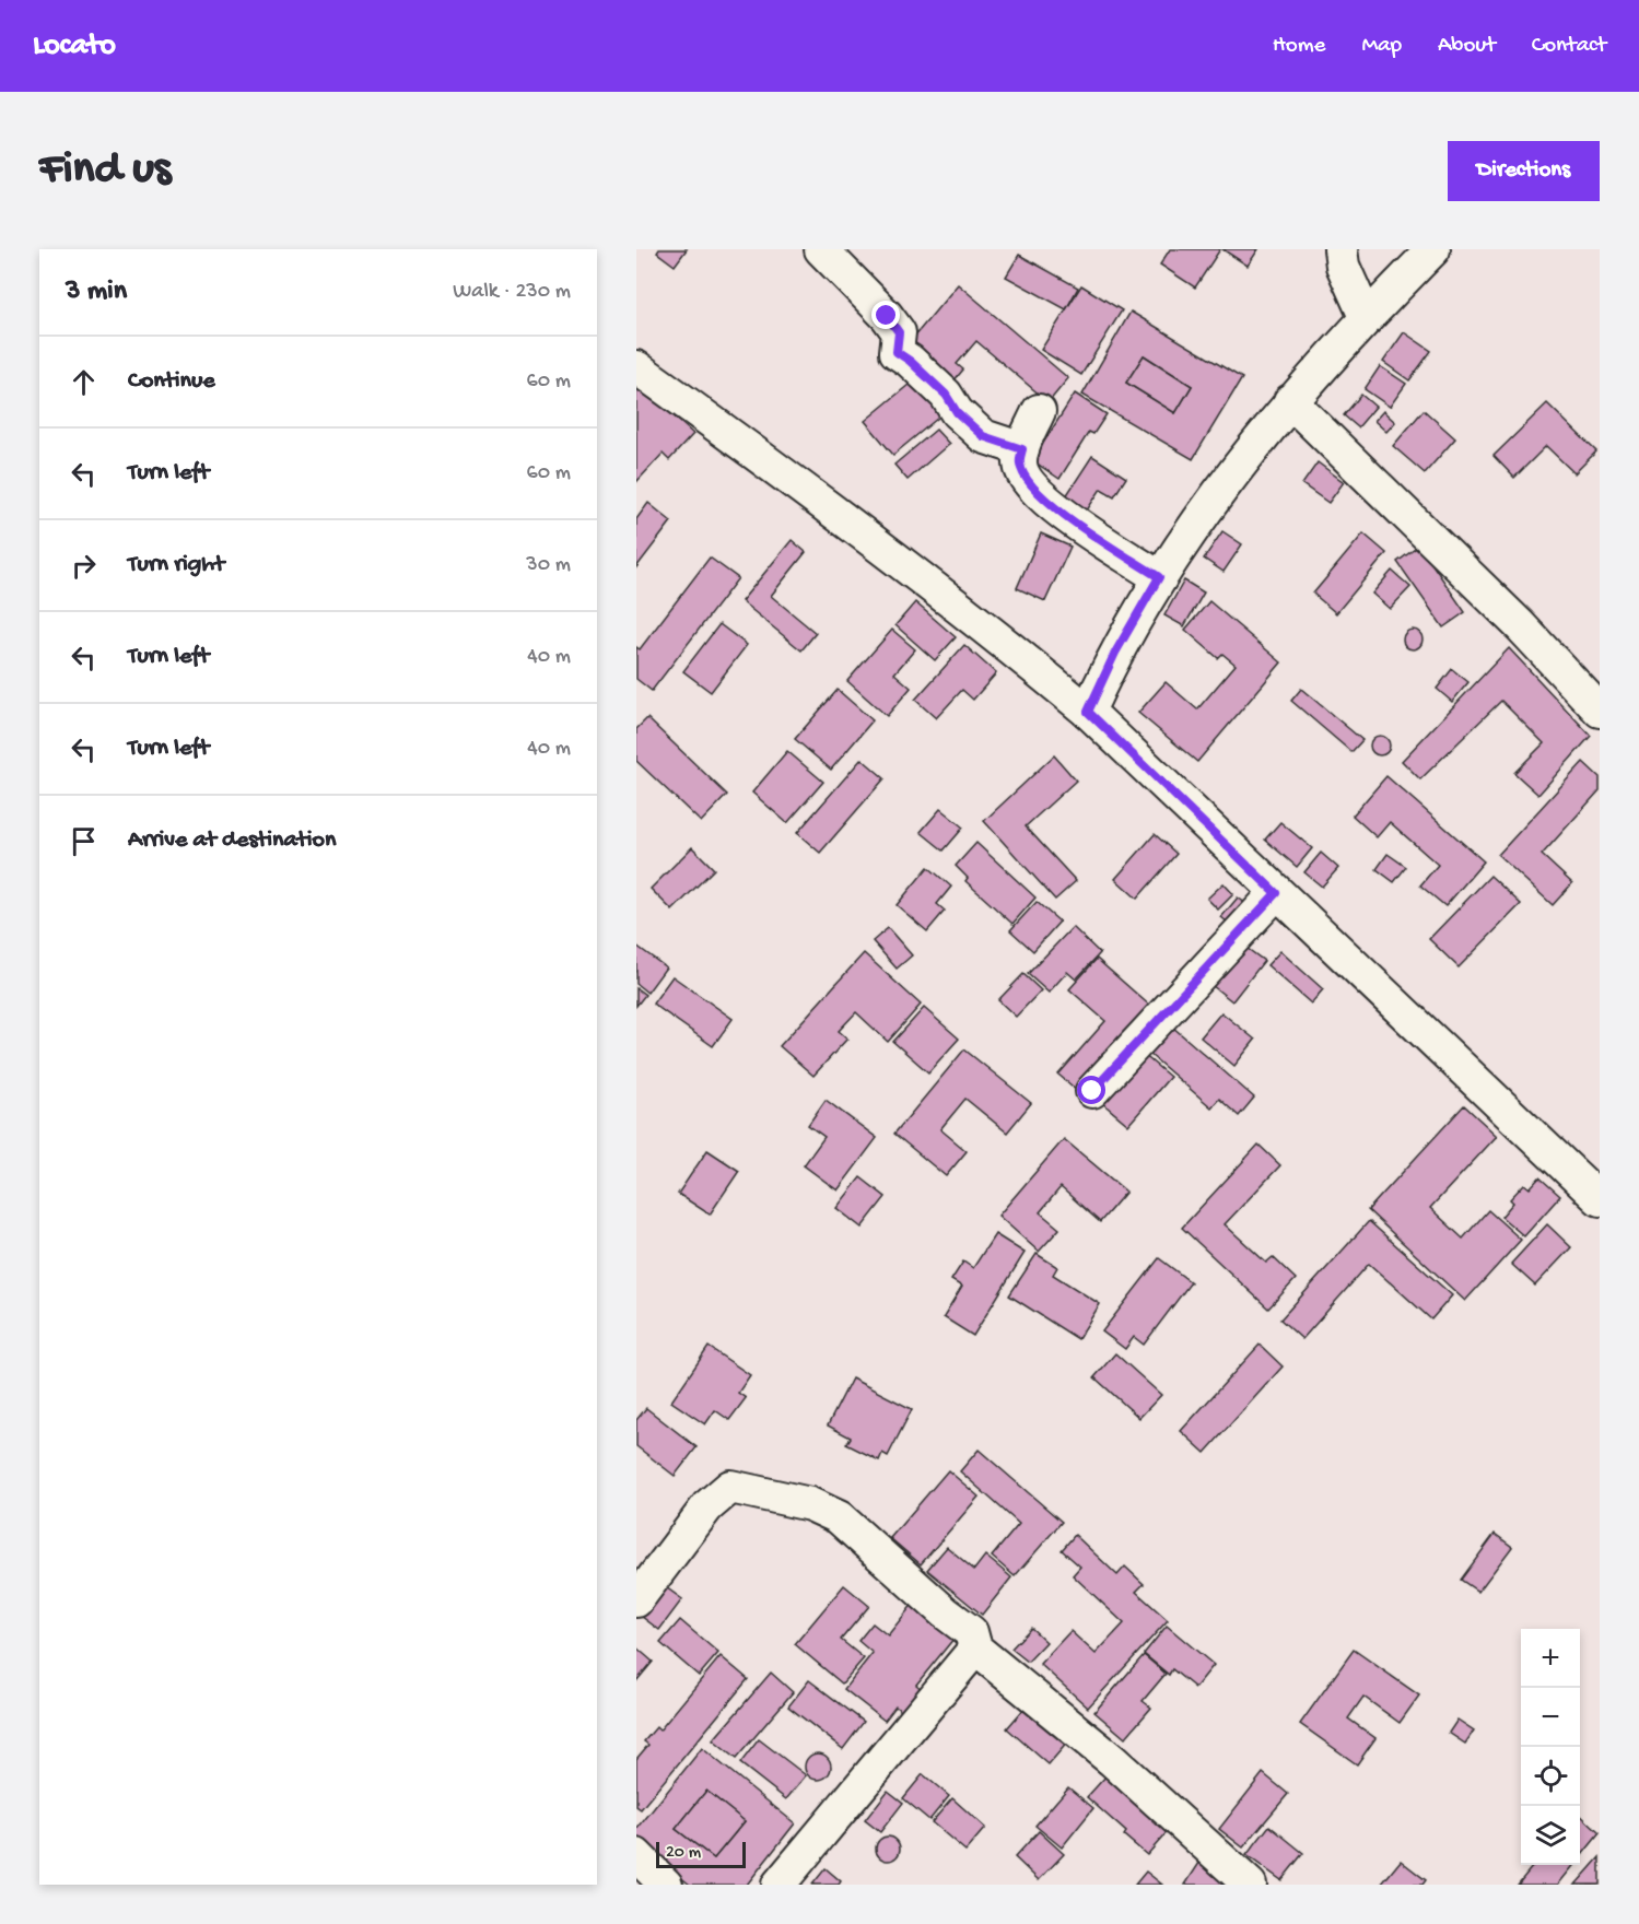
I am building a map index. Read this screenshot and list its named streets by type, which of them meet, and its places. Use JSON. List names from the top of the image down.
{
  "scale_bar": "20 m",
  "page": {
    "header": "Locato",
    "nav": [
      "Home",
      "Map",
      "About",
      "Contact"
    ],
    "buttons": "Directions",
    "title": "Find us",
    "heading": ["3 min", "Walk · 230 m"],
    "list": [
      ["Continue", "60 m"],
      ["Turn left", "60 m"],
      ["Turn right", "30 m"],
      ["Turn left", "40 m"],
      ["Turn left", "40 m"],
      "Arrive at destination"
    ],
    "map_buttons": ["+", "−"],
    "scale": "20 m"
  }
}
